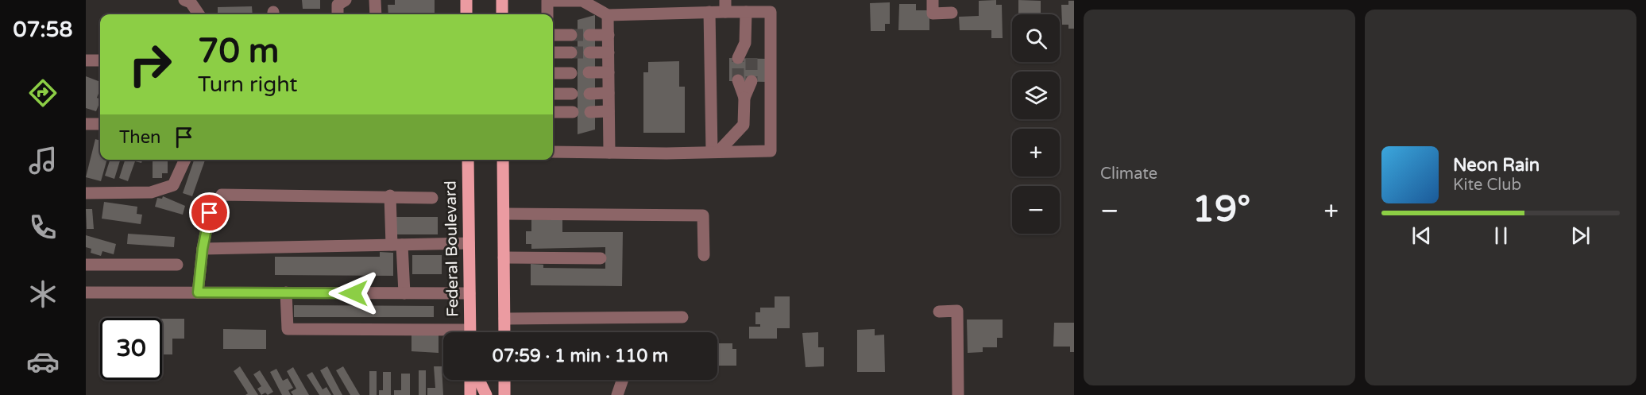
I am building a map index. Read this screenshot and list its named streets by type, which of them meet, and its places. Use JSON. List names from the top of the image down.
{
  "streets": {
    "main road": ["Federal Boulevard"]
  },
  "page": {
    "tabs": "07:58",
    "tile": "Climate",
    "map_buttons": ["+", "−"],
    "turn": ["70 m", "Turn right"],
    "then": "Then",
    "song": ["Neon Rain", "Kite Club"],
    "heat": ["−", "19°", "+"],
    "limit": "30",
    "trip": "07:59 · 1 min · 110 m"
  }
}
